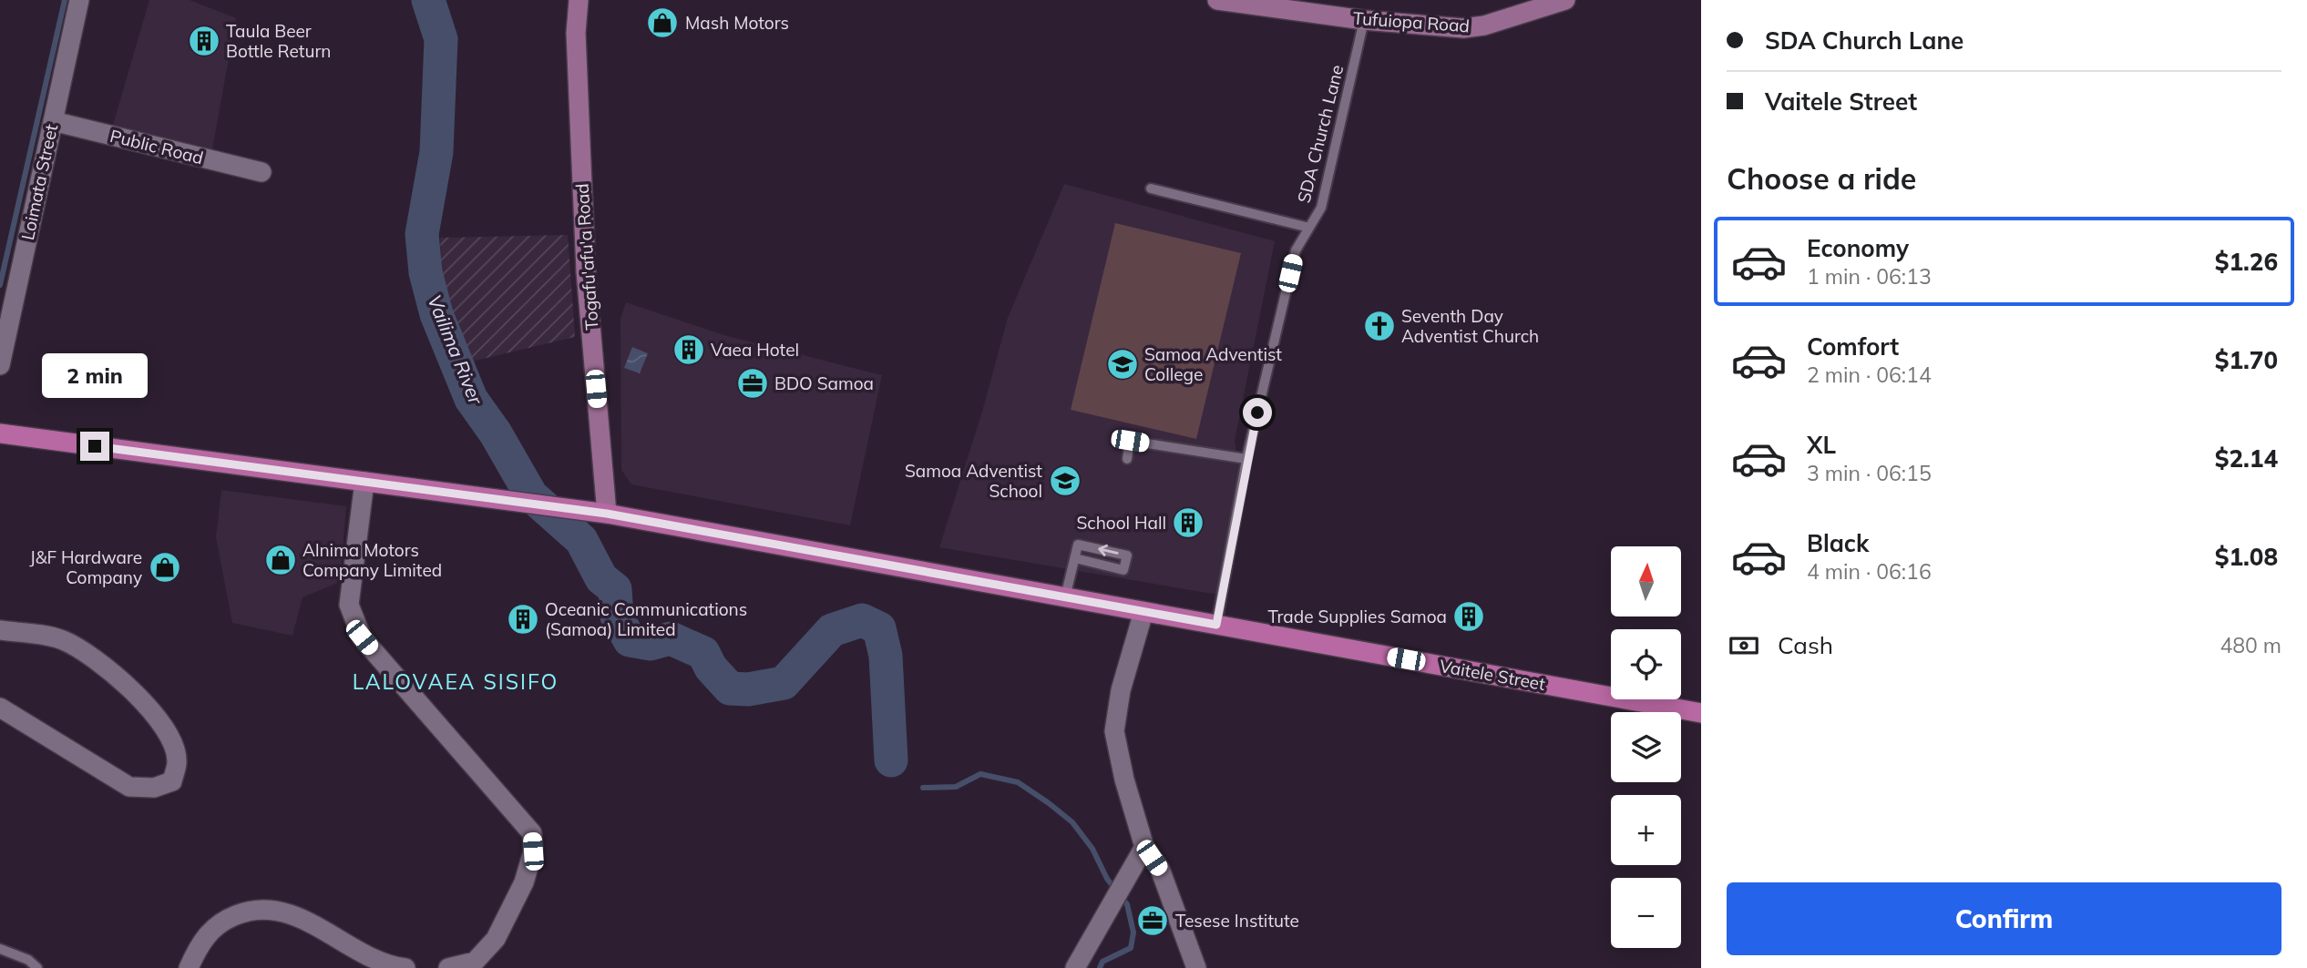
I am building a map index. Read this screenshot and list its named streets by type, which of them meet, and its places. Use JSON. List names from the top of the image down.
{
  "streets": {
    "main road": ["Tufuiopa Road", "Togafu'afu'a Road", "Vaitele Street"],
    "street": ["Public Road", "Loimata Street"],
    "lane": ["SDA Church Lane"]
  },
  "crossings": [
    ["Tufuiopa Road", "SDA Church Lane"],
    ["SDA Church Lane", "Vaitele Street"],
    ["Public Road", "Loimata Street"],
    ["Togafu'afu'a Road", "Vaitele Street"]
  ],
  "districts": ["LALOVAEA SISIFO"],
  "water": ["Vailima River"],
  "places": {
    "shop": ["Mash Motors", "Alnima Motors Company Limited", "J&F Hardware Company"],
    "building": [
      "Taula Beer Bottle Return",
      "Vaea Hotel",
      "School Hall",
      "Trade Supplies Samoa",
      "Oceanic Communications (Samoa) Limited"
    ],
    "church": ["Seventh Day Adventist Church"],
    "school or university": ["Samoa Adventist College", "Samoa Adventist School"],
    "office": ["BDO Samoa", "Tesese Institute"]
  },
  "north": "top",
  "page": {
    "banner": ["SDA Church Lane", "Vaitele Street"],
    "heading": "Choose a ride",
    "list": [
      {
        "name": "Economy",
        "note": "1 min · 06:13",
        "value": "$1.26"
      },
      {
        "name": "Comfort",
        "note": "2 min · 06:14",
        "value": "$1.70"
      },
      {
        "name": "XL",
        "note": "3 min · 06:15",
        "value": "$2.14"
      },
      {
        "name": "Black",
        "note": "4 min · 06:16",
        "value": "$1.08"
      }
    ],
    "bubble": "2 min",
    "map_buttons": ["+", "−"],
    "pay": ["Cash", "480 m"],
    "buttons": "Confirm"
  }
}
